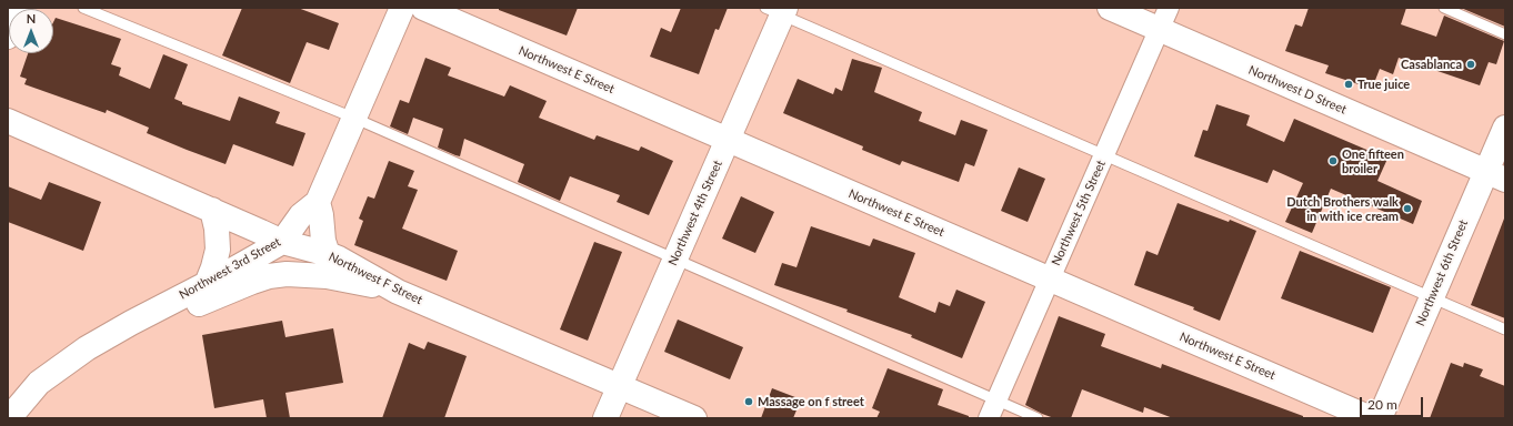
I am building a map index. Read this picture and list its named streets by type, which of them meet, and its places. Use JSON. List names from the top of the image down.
{
  "streets": {
    "main road": [
      "Northwest E Street",
      "Northwest D Street",
      "Northwest 4th Street",
      "Northwest 3rd Street",
      "Northwest 6th Street",
      "Northwest F Street"
    ],
    "street": ["Northwest 5th Street"]
  },
  "crossings": [
    ["Northwest E Street", "Northwest 4th Street"],
    ["Northwest E Street", "Northwest 5th Street"],
    ["Northwest D Street", "Northwest 5th Street"],
    ["Northwest D Street", "Northwest 6th Street"],
    ["Northwest 4th Street", "Northwest F Street"],
    ["Northwest 3rd Street", "Northwest F Street"]
  ],
  "places": [
    "Casablanca",
    "True juice",
    "One fifteen broiler",
    "Dutch Brothers walk in with ice cream",
    "Massage on f street"
  ],
  "scale_bar": "20 m",
  "north": "top"
}
